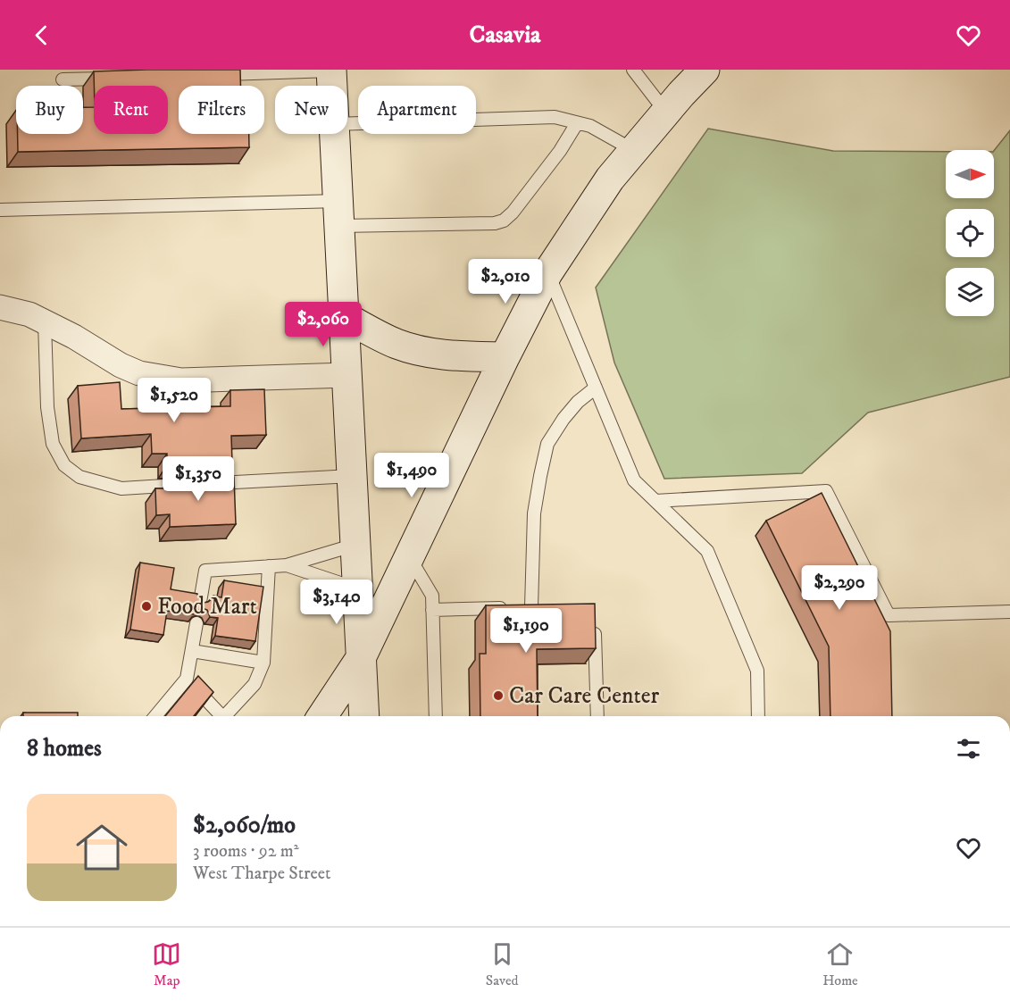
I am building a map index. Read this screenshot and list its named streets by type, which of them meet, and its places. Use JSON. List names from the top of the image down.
{
  "places": ["Food Mart", "Car Care Center"],
  "north": "right",
  "page": {
    "header": "Casavia",
    "chip": [
      "Buy",
      "Rent",
      "Filters",
      "New",
      "Apartment"
    ],
    "price": [
      "$2,010",
      "$2,060",
      "$1,520",
      "$1,490",
      "$1,350",
      "$2,290",
      "$3,140",
      "$1,190"
    ],
    "heading": "8 homes",
    "list": [
      {
        "name": "$2,060/mo",
        "note": "3 rooms · 92 m² · West Tharpe Street"
      }
    ],
    "tabs": ["Map", "Saved", "Home"]
  }
}
